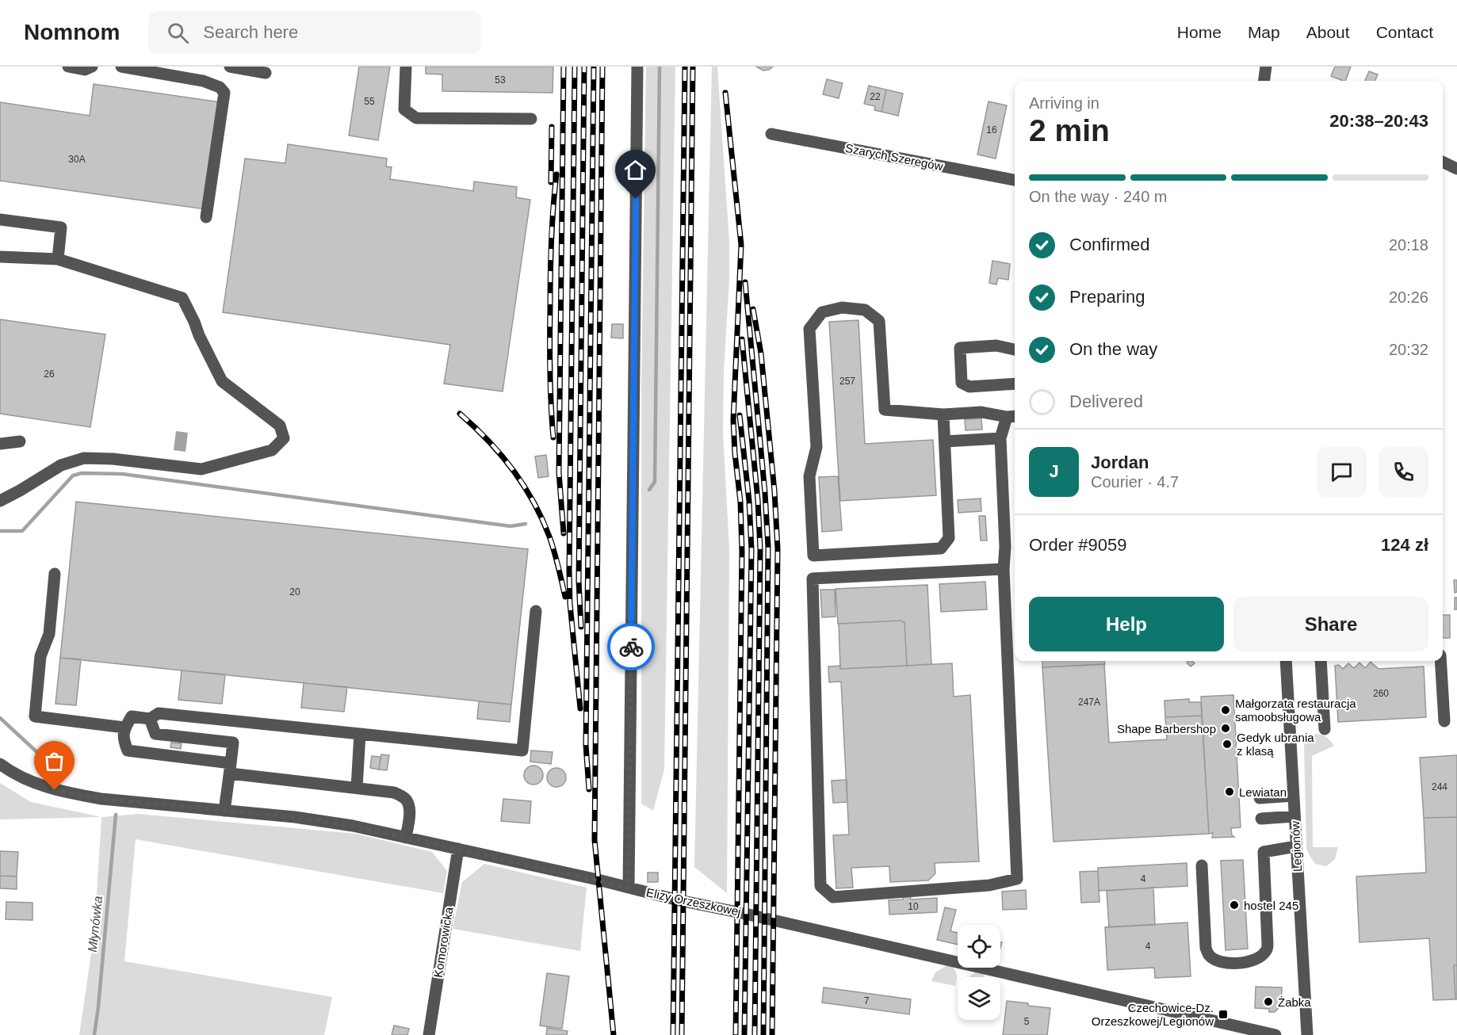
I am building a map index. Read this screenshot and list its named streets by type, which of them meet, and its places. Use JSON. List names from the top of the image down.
{
  "streets": {
    "street": [
      "Szarych Szeregów",
      "Legionów",
      "Elizy Orzeszkowej",
      "Komorowicka"
    ]
  },
  "crossings": [
    ["Elizy Orzeszkowej", "Komorowicka"]
  ],
  "water": ["Młynówka"],
  "places": {
    "other": [
      "Małgorzata restauracja samoobsługowa",
      "Shape Barbershop",
      "Gedyk ubrania z klasą",
      "Lewiatan",
      "hostel 245",
      "Żabka"
    ],
    "transit": ["Czechowice-Dz. Orzeszkowej/Legionów"]
  },
  "house_numbers": [
    "53",
    "22",
    "55",
    "16",
    "30A",
    "26",
    "257",
    "20",
    "260",
    "247A",
    "244",
    "4",
    "10",
    "4",
    "7",
    "5"
  ],
  "page": {
    "header": "Nomnom",
    "search": "Search here",
    "nav": [
      "Home",
      "Map",
      "About",
      "Contact"
    ],
    "heading": ["2 min", "Arriving in", "20:38–20:43"],
    "panel": [
      "Jordan",
      "Courier · 4.7",
      "Order #9059",
      "124 zł"
    ],
    "bar": "On the way · 240 m",
    "list": [
      ["Confirmed", "20:18"],
      ["Preparing", "20:26"],
      ["On the way", "20:32"],
      "Delivered"
    ],
    "round": "J",
    "buttons": ["Help", "Share"]
  }
}
